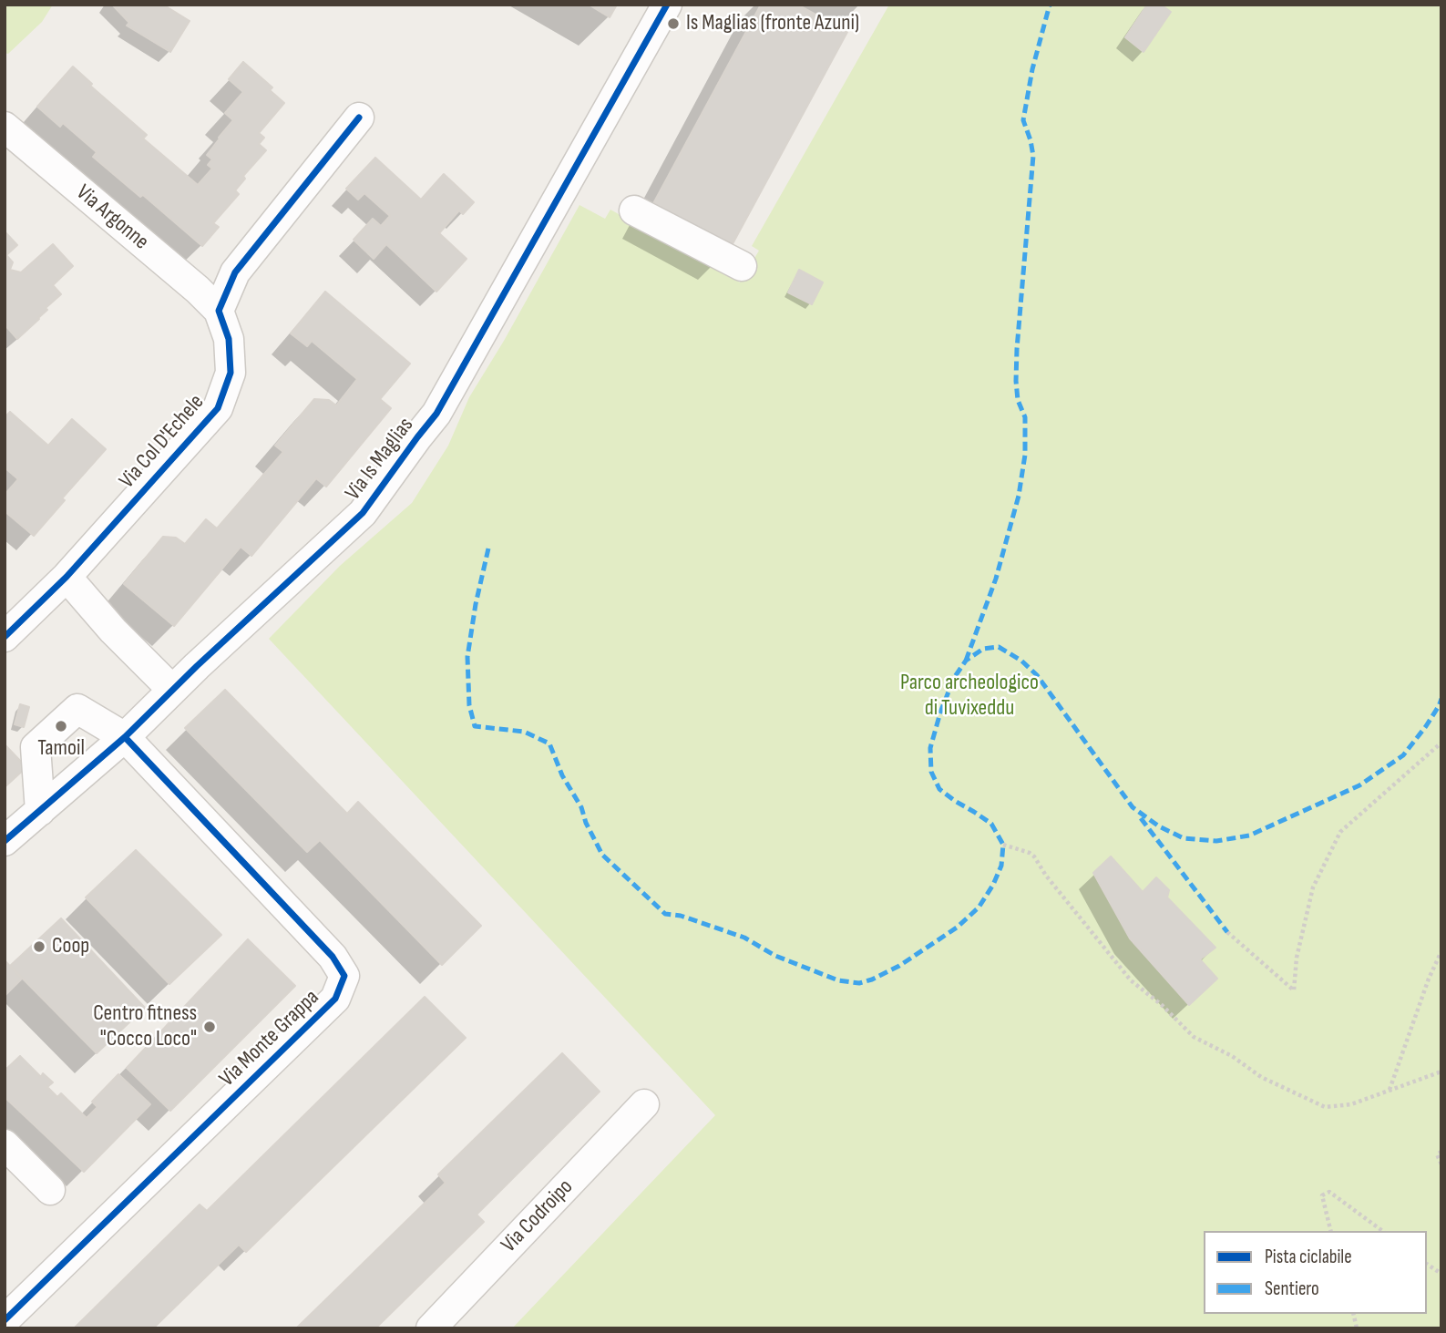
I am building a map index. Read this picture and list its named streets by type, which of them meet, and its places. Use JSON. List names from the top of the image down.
{
  "streets": {
    "street": [
      "Via Argonne",
      "Via Col D'Echele",
      "Via Is Maglias",
      "Via Monte Grappa",
      "Via Codroipo"
    ]
  },
  "crossings": [
    ["Via Argonne", "Via Col D'Echele"],
    ["Via Is Maglias", "Via Monte Grappa"]
  ],
  "parks": ["Parco archeologico di Tuvixeddu"],
  "places": [
    "Is Maglias (fronte Azuni)",
    "Tamoil",
    "Coop",
    "Centro fitness \"Cocco Loco\""
  ],
  "legend": ["Pista ciclabile", "Sentiero"]
}
